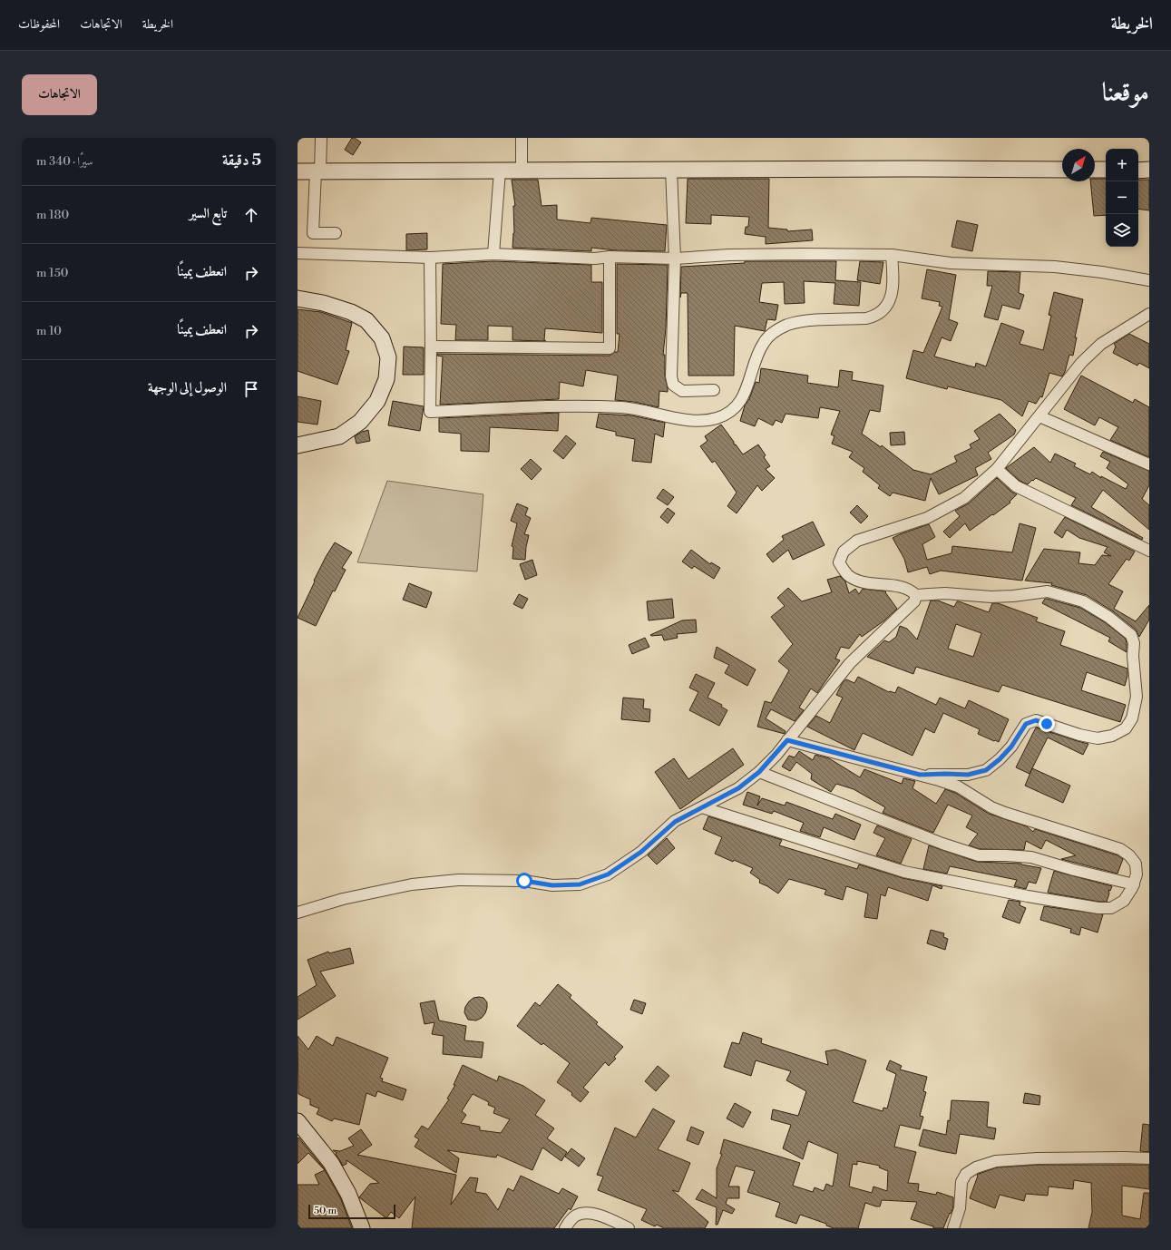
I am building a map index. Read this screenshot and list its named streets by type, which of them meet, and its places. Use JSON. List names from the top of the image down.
{
  "scale_bar": "50 m",
  "north": "top right",
  "page": {
    "header": "الخريطة",
    "nav": ["الخريطة", "الاتجاهات", "المحفوظات"],
    "title": "موقعنا",
    "buttons": "الاتجاهات",
    "heading": ["5 دقيقة", "سيرًا · 340 m"],
    "map_buttons": ["+", "−"],
    "list": [
      ["تابع السير", "180 m"],
      ["انعطف يمينًا", "150 m"],
      ["انعطف يمينًا", "10 m"],
      "الوصول إلى الوجهة"
    ],
    "scale": "50 m"
  }
}
